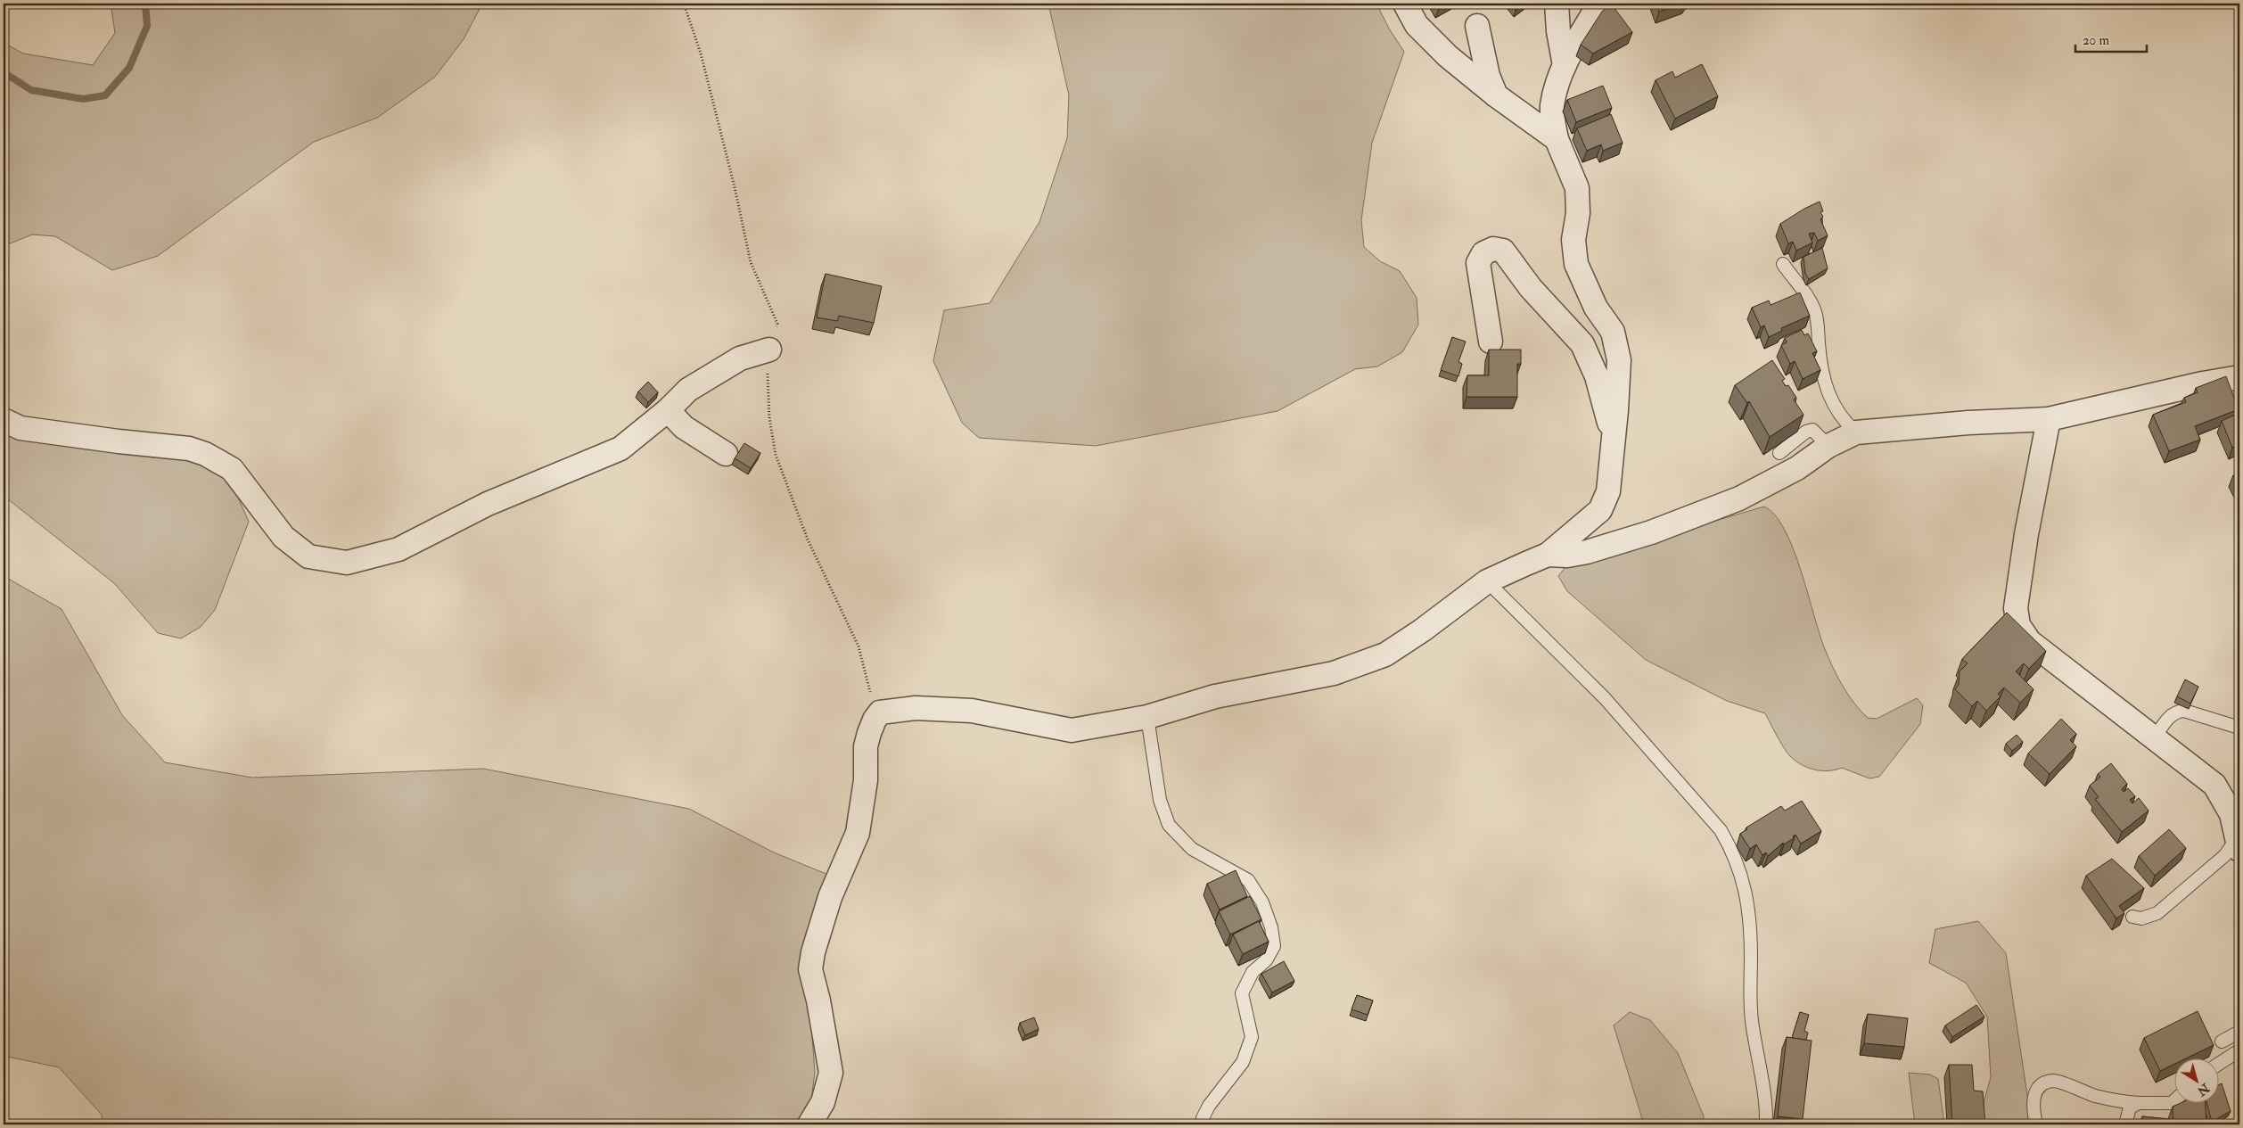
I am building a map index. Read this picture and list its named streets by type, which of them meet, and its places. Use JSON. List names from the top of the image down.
{
  "scale_bar": "20 m",
  "north": "bottom right"
}
